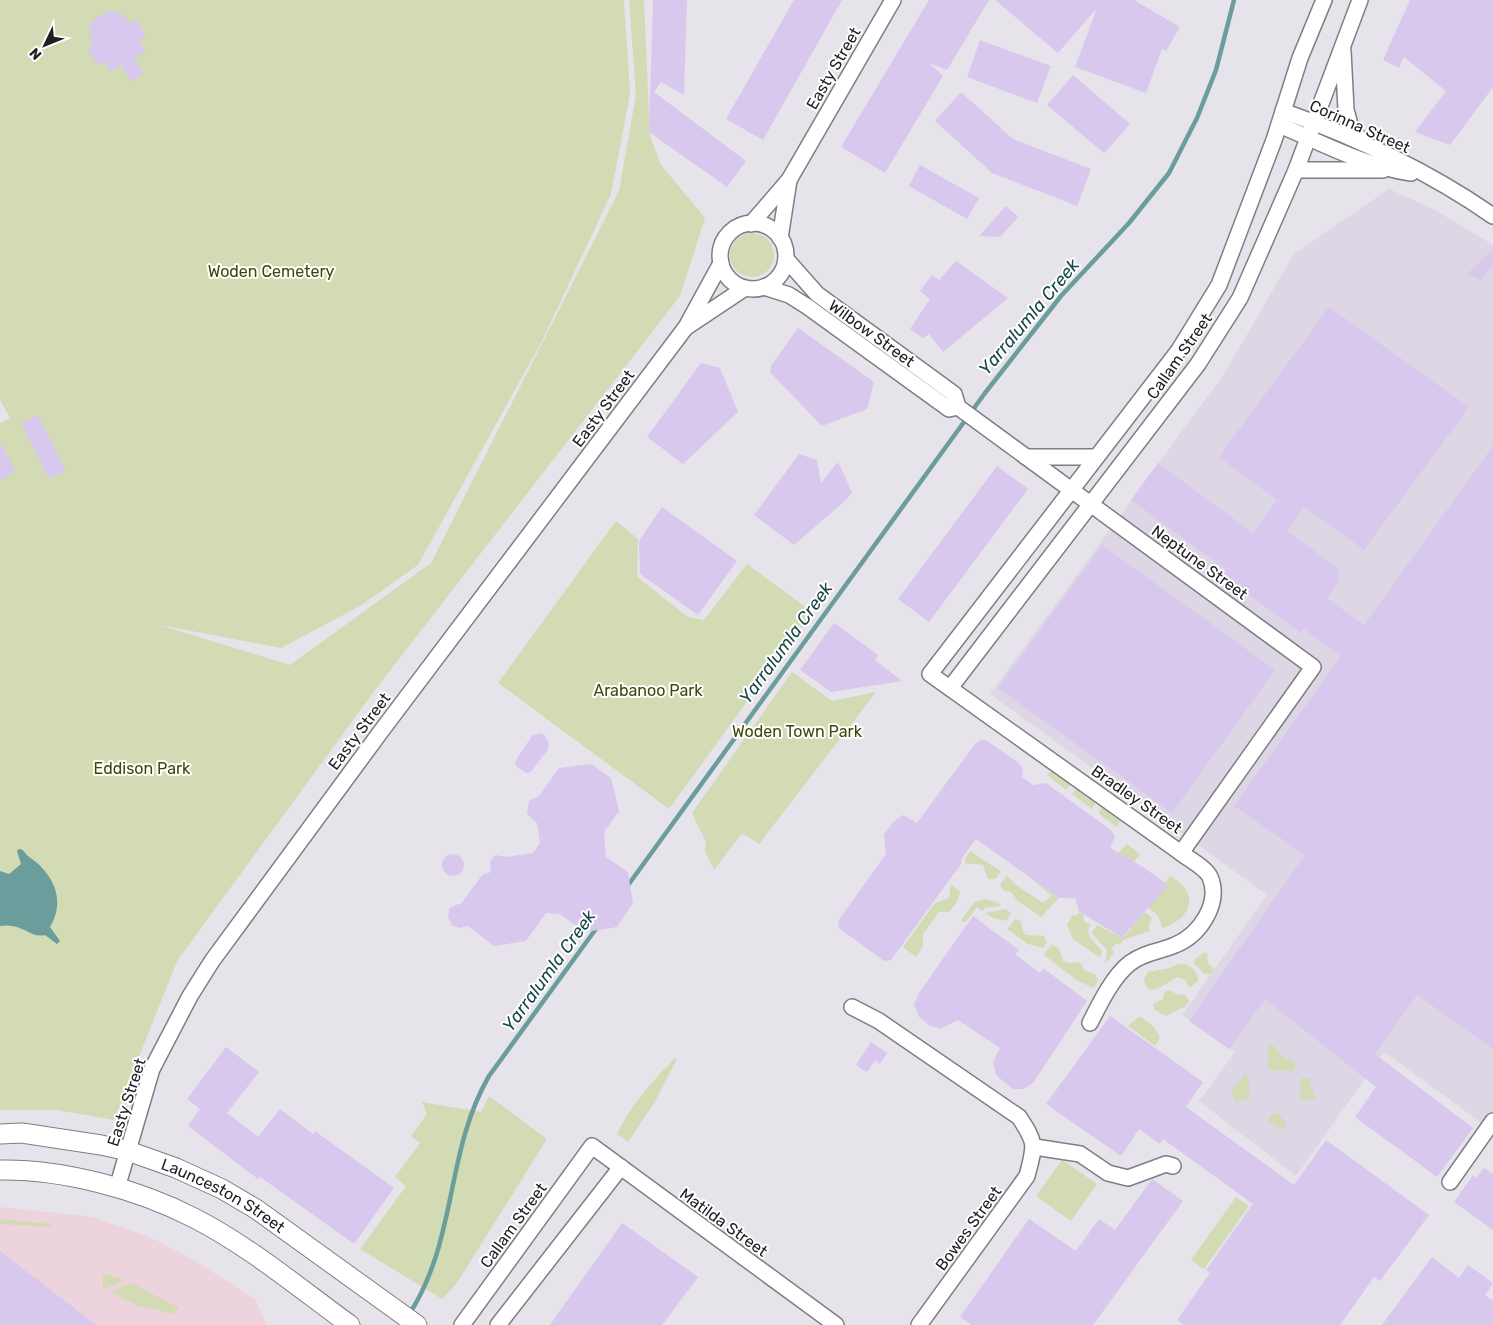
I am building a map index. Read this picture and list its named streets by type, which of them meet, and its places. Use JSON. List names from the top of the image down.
{
  "streets": {
    "main road": ["Launceston Street"],
    "street": [
      "Easty Street",
      "Corinna Street",
      "Wilbow Street",
      "Callam Street",
      "Neptune Street",
      "Bradley Street",
      "Matilda Street",
      "Bowes Street"
    ]
  },
  "crossings": [
    ["Easty Street", "Wilbow Street"],
    ["Easty Street", "Launceston Street"],
    ["Corinna Street", "Callam Street"],
    ["Wilbow Street", "Callam Street"],
    ["Wilbow Street", "Neptune Street"],
    ["Callam Street", "Neptune Street"],
    ["Callam Street", "Bradley Street"],
    ["Callam Street", "Matilda Street"],
    ["Neptune Street", "Bradley Street"]
  ],
  "water": ["Yarralumla Creek"],
  "parks": [
    "Woden Cemetery",
    "Arabanoo Park",
    "Woden Town Park",
    "Eddison Park"
  ],
  "north": "bottom left"
}
